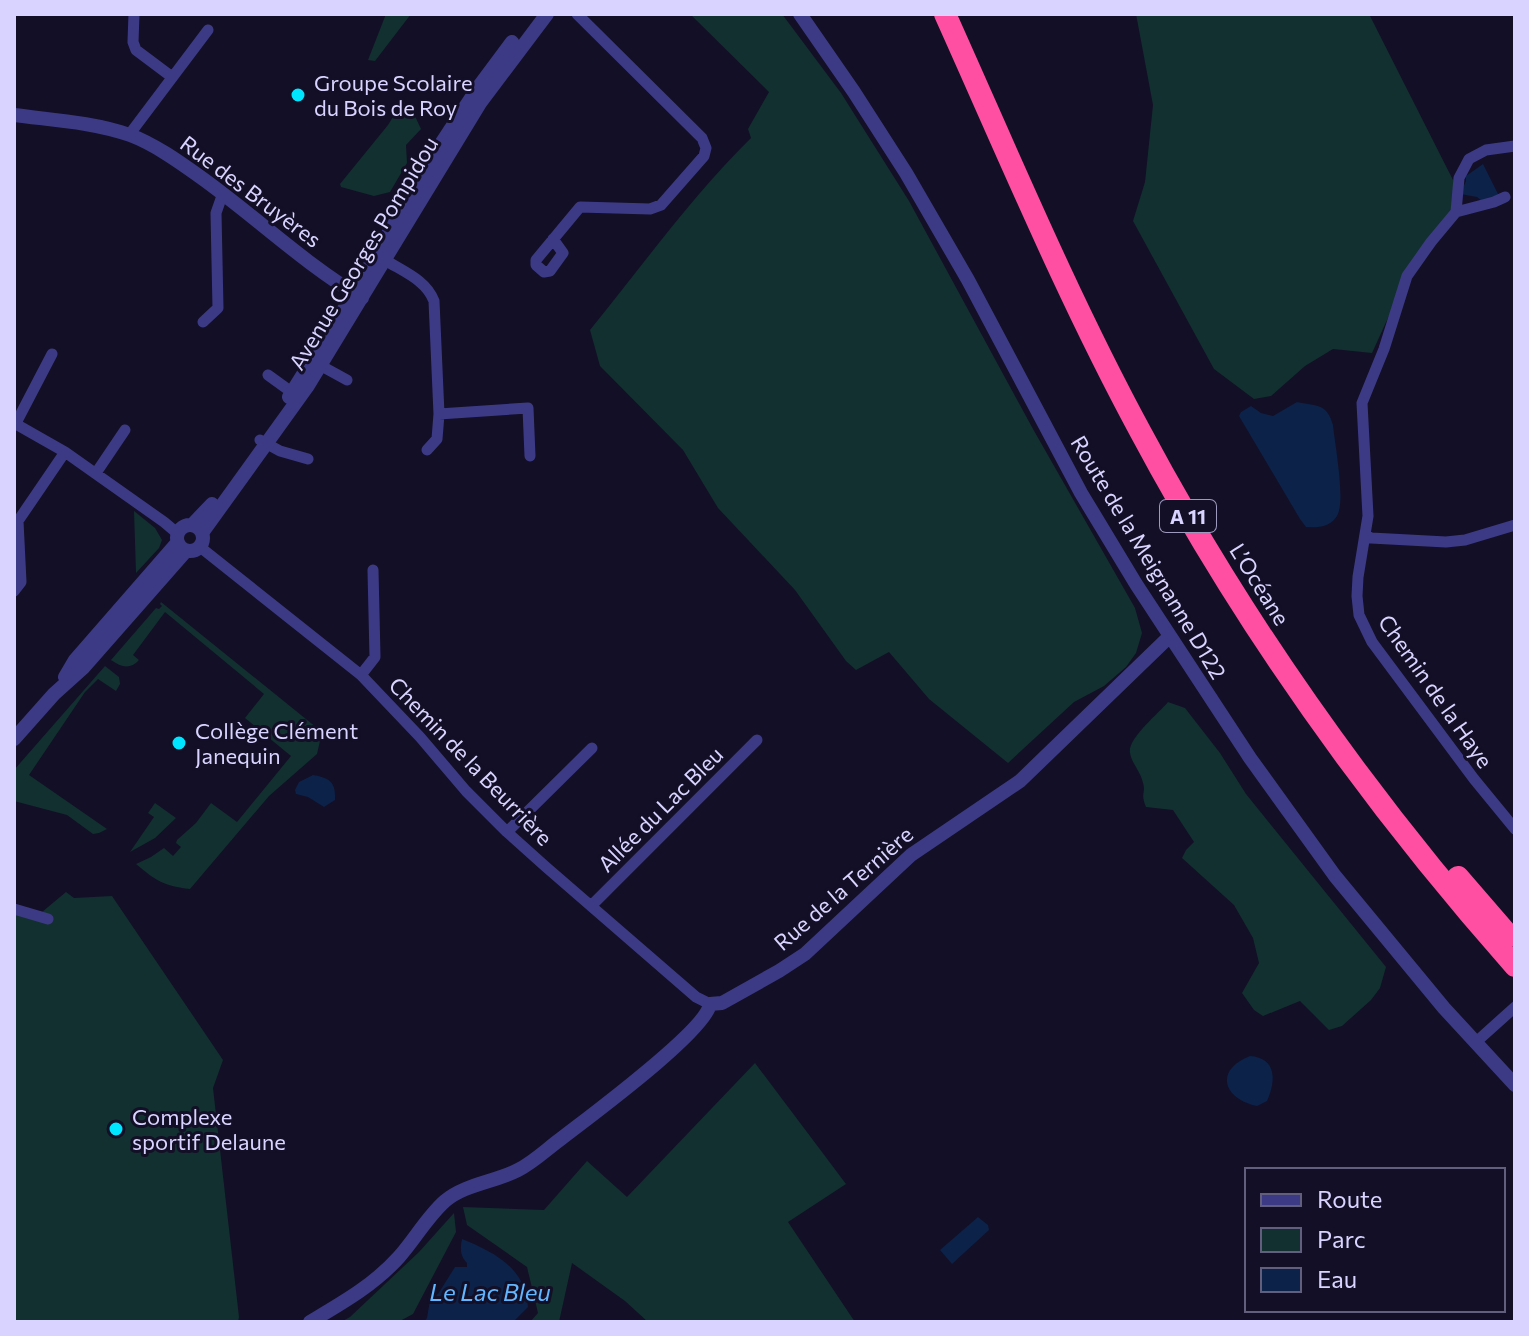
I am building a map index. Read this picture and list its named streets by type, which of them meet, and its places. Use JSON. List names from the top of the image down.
{
  "streets": {
    "highway": ["A 11", "L’Océane"],
    "street": [
      "Rue des Bruyères",
      "Avenue Georges Pompidou",
      "Route de la Meignanne D122",
      "Chemin de la Haye",
      "Chemin de la Beurrière",
      "Allée du Lac Bleu",
      "Rue de la Ternière"
    ]
  },
  "crossings": [
    ["Rue des Bruyères", "Avenue Georges Pompidou"],
    ["Avenue Georges Pompidou", "Chemin de la Beurrière"],
    ["Route de la Meignanne D122", "Rue de la Ternière"],
    ["Chemin de la Beurrière", "Allée du Lac Bleu"],
    ["Chemin de la Beurrière", "Rue de la Ternière"]
  ],
  "water": ["Le Lac Bleu"],
  "places": ["Groupe Scolaire du Bois de Roy", "Collège Clément Janequin", "Complexe sportif Delaune"],
  "legend": ["Route", "Parc", "Eau"]
}
